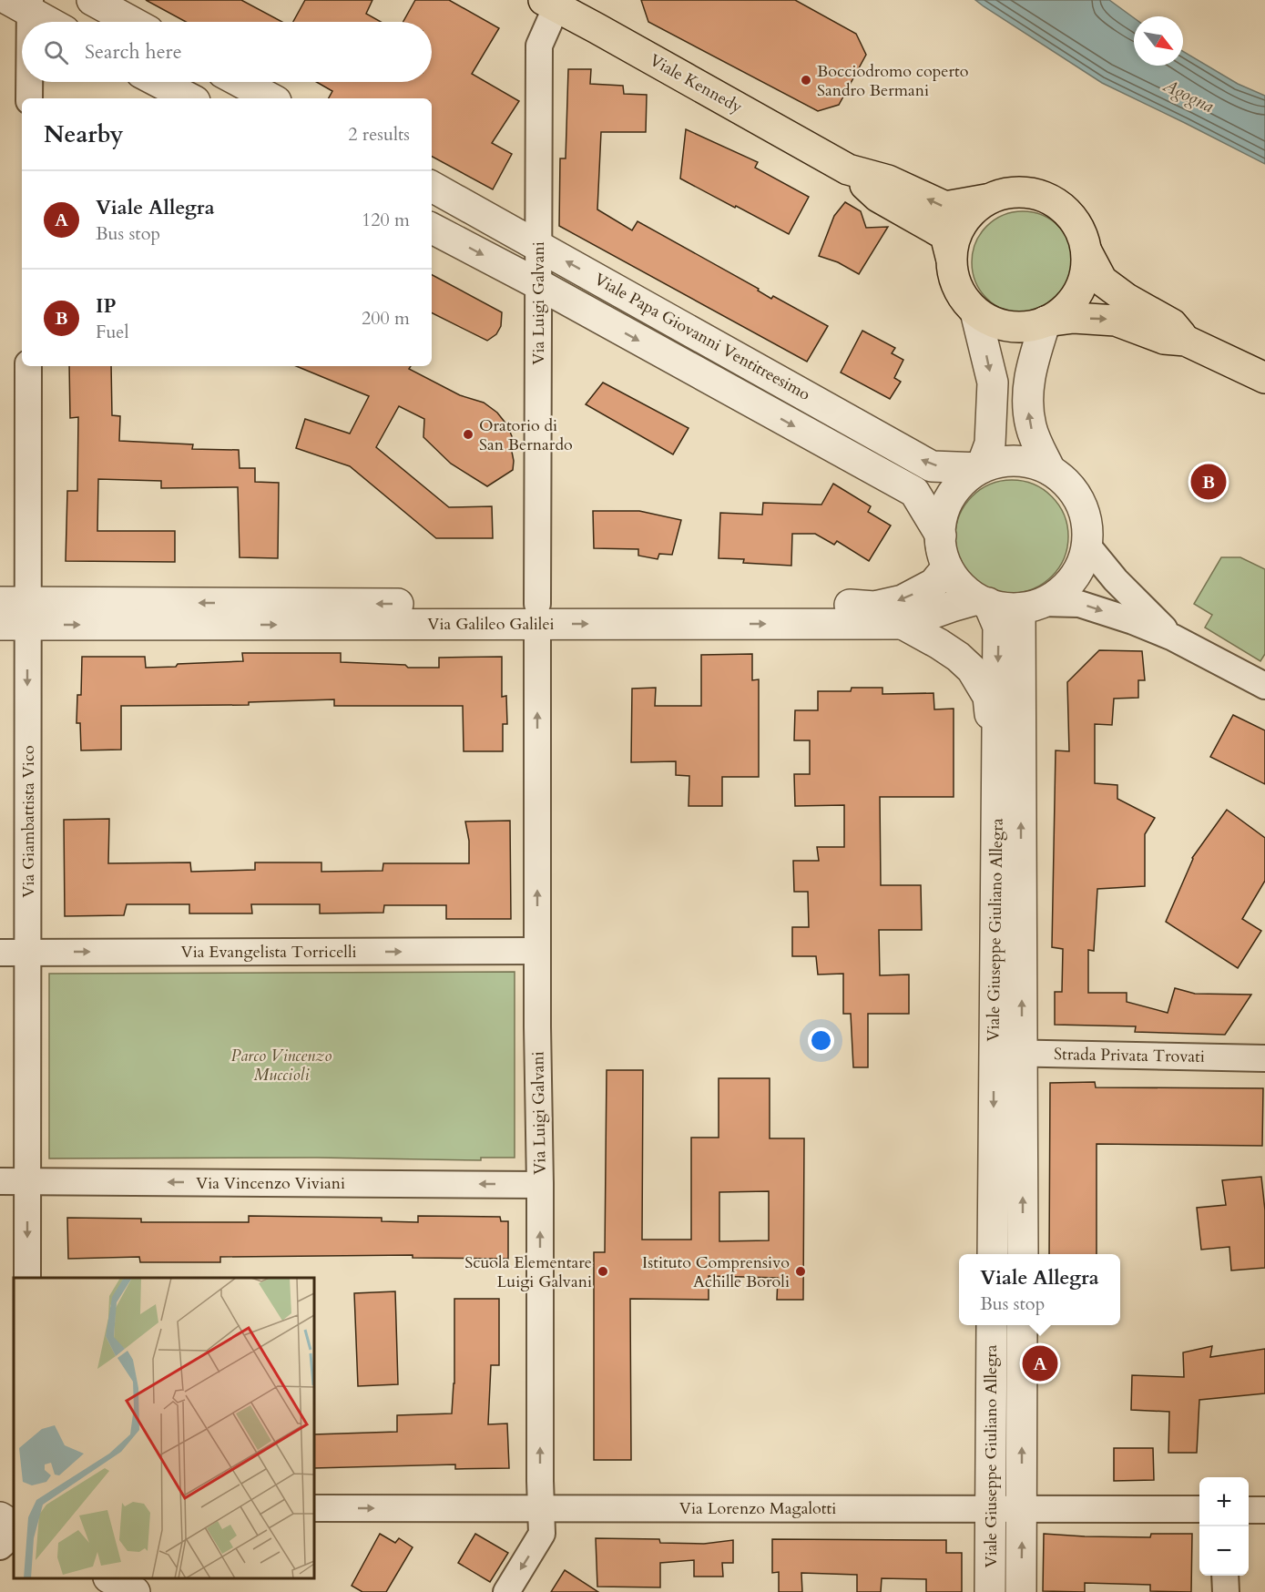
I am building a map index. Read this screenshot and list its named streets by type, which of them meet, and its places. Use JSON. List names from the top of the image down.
{
  "streets": {
    "main road": ["Viale Kennedy"],
    "street": [
      "Via Luigi Galvani",
      "Viale Papa Giovanni Ventitreesimo",
      "Via Galileo Galilei",
      "Via Giambattista Vico",
      "Viale Giuseppe Giuliano Allegra",
      "Via Evangelista Torricelli",
      "Strada Privata Trovati",
      "Via Vincenzo Viviani",
      "Via Lorenzo Magalotti"
    ]
  },
  "crossings": [
    ["Viale Kennedy", "Via Luigi Galvani"],
    ["Via Luigi Galvani", "Viale Papa Giovanni Ventitreesimo"],
    ["Via Luigi Galvani", "Via Galileo Galilei"],
    ["Via Luigi Galvani", "Via Evangelista Torricelli"],
    ["Via Luigi Galvani", "Via Vincenzo Viviani"],
    ["Via Luigi Galvani", "Via Lorenzo Magalotti"],
    ["Viale Papa Giovanni Ventitreesimo", "Via Galileo Galilei"],
    ["Viale Papa Giovanni Ventitreesimo", "Viale Giuseppe Giuliano Allegra"],
    ["Via Galileo Galilei", "Via Giambattista Vico"],
    ["Via Galileo Galilei", "Viale Giuseppe Giuliano Allegra"],
    ["Via Giambattista Vico", "Via Evangelista Torricelli"],
    ["Via Giambattista Vico", "Via Vincenzo Viviani"],
    ["Viale Giuseppe Giuliano Allegra", "Strada Privata Trovati"],
    ["Viale Giuseppe Giuliano Allegra", "Via Lorenzo Magalotti"]
  ],
  "one_way": ["Via Giambattista Vico", "Via Evangelista Torricelli", "Via Vincenzo Viviani"],
  "water": ["Agogna"],
  "parks": ["Parco Vincenzo Muccioli"],
  "places": [
    "Bocciodromo coperto Sandro Bermani",
    "Oratorio di San Bernardo",
    "Scuola Elementare Luigi Galvani",
    "Istituto Comprensivo Achille Boroli"
  ],
  "north": "bottom right",
  "page": {
    "search": "Search here",
    "heading": ["Nearby", "2 results"],
    "list": [
      {
        "mark": "A",
        "name": "Viale Allegra",
        "note": "Bus stop",
        "value": "120 m"
      },
      {
        "mark": "B",
        "name": "IP",
        "note": "Fuel",
        "value": "200 m"
      }
    ],
    "pins": ["B", "A"],
    "popup": ["Viale Allegra", "Bus stop"],
    "map_buttons": ["+", "−"]
  }
}
